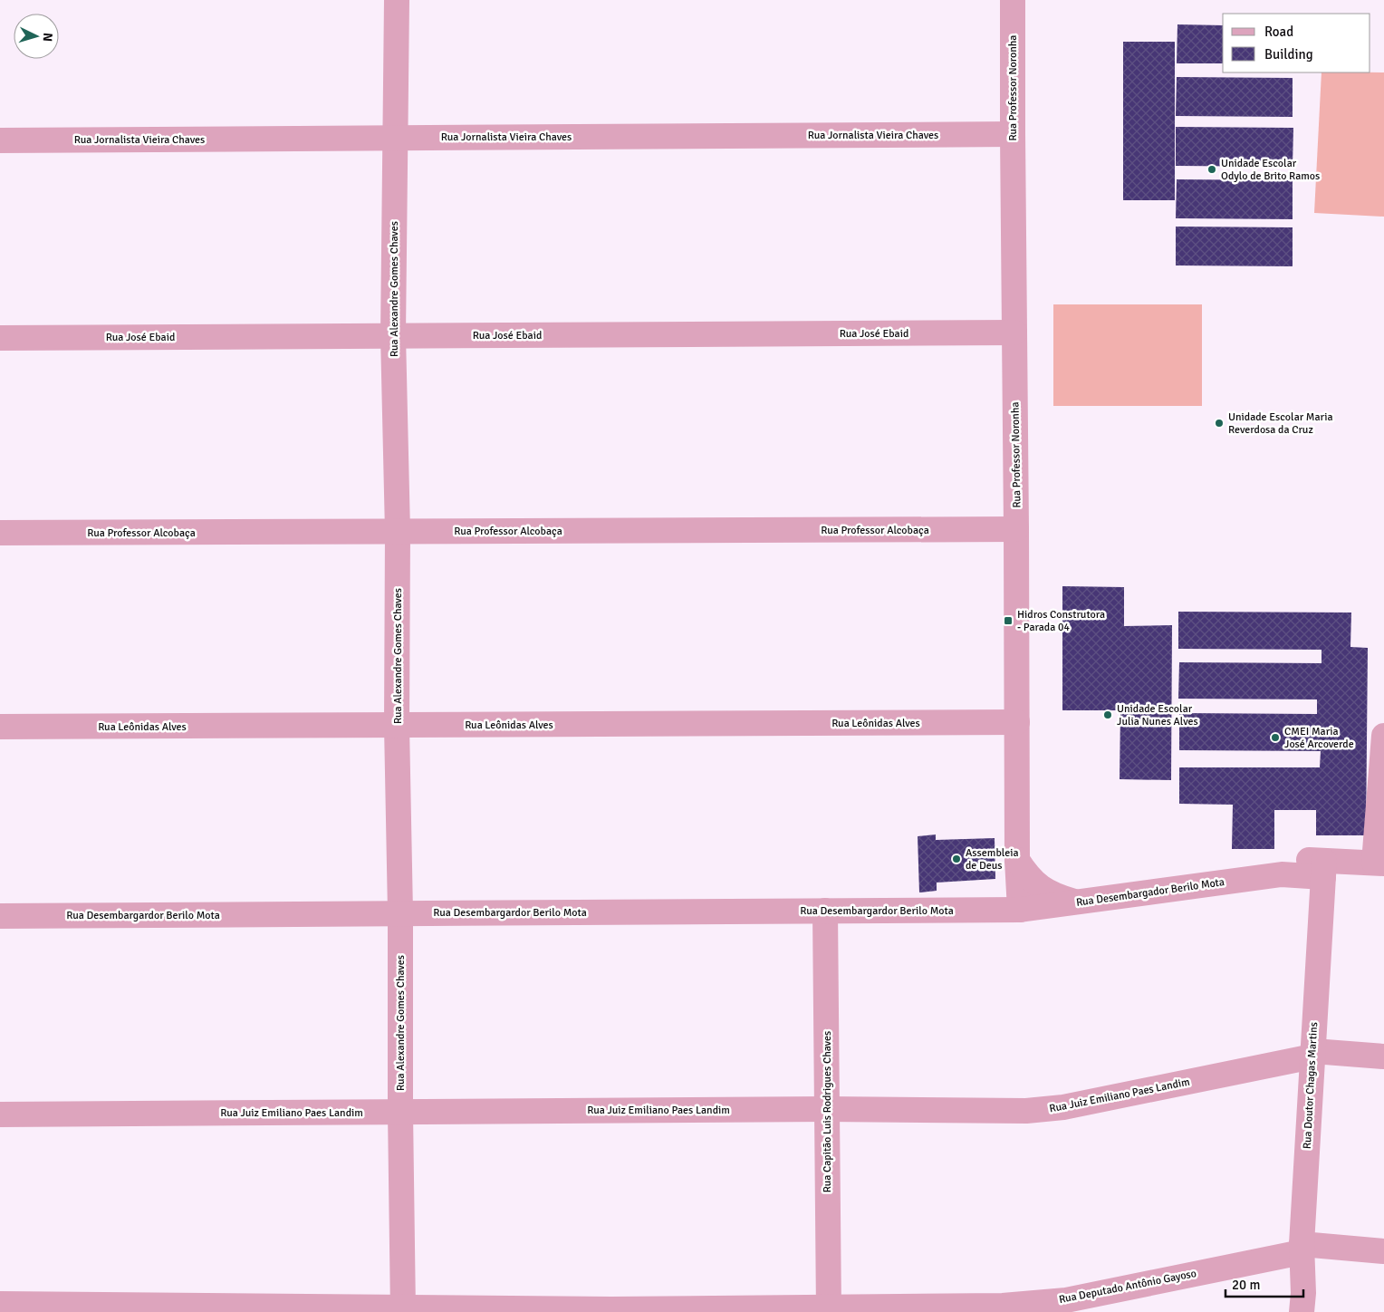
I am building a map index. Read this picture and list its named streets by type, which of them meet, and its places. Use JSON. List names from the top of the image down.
{
  "streets": {
    "street": [
      "Rua Professor Noronha",
      "Rua Jornalista Vieira Chaves",
      "Rua Alexandre Gomes Chaves",
      "Rua José Ebaid",
      "Rua Professor Alcobaça",
      "Rua Leônidas Alves",
      "Rua Desembargador Berilo Mota",
      "Rua Desembargardor Berilo Mota",
      "Rua Doutor Chagas Martins",
      "Rua Juiz Emiliano Paes Landim",
      "Rua Capitão Luis Rodrigues Chaves",
      "Rua Deputado Antônio Gayoso"
    ]
  },
  "crossings": [
    ["Rua Professor Noronha", "Rua Jornalista Vieira Chaves"],
    ["Rua Professor Noronha", "Rua José Ebaid"],
    ["Rua Professor Noronha", "Rua Professor Alcobaça"],
    ["Rua Professor Noronha", "Rua Leônidas Alves"],
    ["Rua Professor Noronha", "Rua Desembargador Berilo Mota"],
    ["Rua Professor Noronha", "Rua Desembargardor Berilo Mota"],
    ["Rua Jornalista Vieira Chaves", "Rua Alexandre Gomes Chaves"],
    ["Rua Alexandre Gomes Chaves", "Rua José Ebaid"],
    ["Rua Alexandre Gomes Chaves", "Rua Professor Alcobaça"],
    ["Rua Alexandre Gomes Chaves", "Rua Leônidas Alves"],
    ["Rua Alexandre Gomes Chaves", "Rua Desembargardor Berilo Mota"],
    ["Rua Alexandre Gomes Chaves", "Rua Juiz Emiliano Paes Landim"],
    ["Rua Alexandre Gomes Chaves", "Rua Deputado Antônio Gayoso"],
    ["Rua Desembargador Berilo Mota", "Rua Desembargardor Berilo Mota"],
    ["Rua Desembargador Berilo Mota", "Rua Doutor Chagas Martins"],
    ["Rua Desembargardor Berilo Mota", "Rua Capitão Luis Rodrigues Chaves"],
    ["Rua Doutor Chagas Martins", "Rua Juiz Emiliano Paes Landim"],
    ["Rua Doutor Chagas Martins", "Rua Deputado Antônio Gayoso"],
    ["Rua Juiz Emiliano Paes Landim", "Rua Capitão Luis Rodrigues Chaves"],
    ["Rua Capitão Luis Rodrigues Chaves", "Rua Deputado Antônio Gayoso"]
  ],
  "places": {
    "other": [
      "Unidade Escolar Odylo de Brito Ramos",
      "Unidade Escolar Maria Reverdosa da Cruz",
      "Unidade Escolar Julia Nunes Alves",
      "CMEI Maria José Arcoverde",
      "Assembleia de Deus"
    ],
    "transit": ["Hidros Construtora - Parada 04"]
  },
  "legend": ["Road", "Building"],
  "scale_bar": "20 m",
  "north": "right"
}
